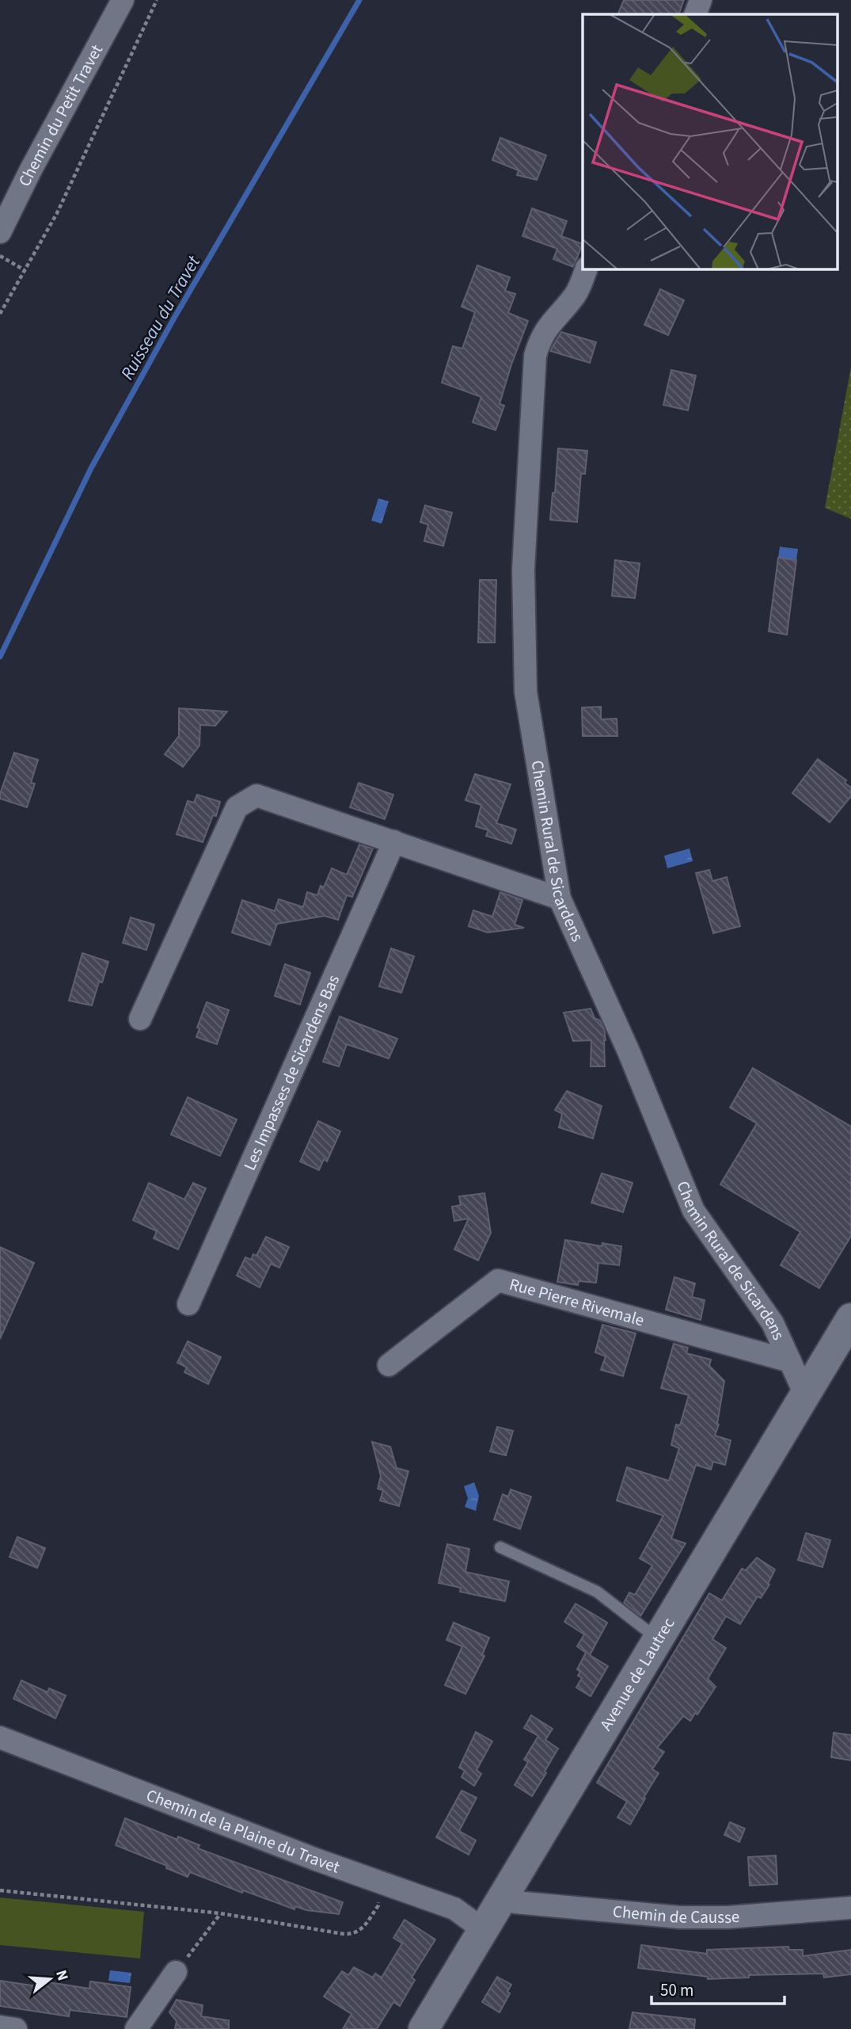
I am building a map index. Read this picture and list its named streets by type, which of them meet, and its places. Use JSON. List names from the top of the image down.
{
  "streets": {
    "main road": ["Avenue de Lautrec"],
    "street": [
      "Chemin du Petit Travet",
      "Chemin Rural de Sicardens",
      "Les Impasses de Sicardens Bas",
      "Rue Pierre Rivemale",
      "Chemin de la Plaine du Travet",
      "Chemin de Causse"
    ]
  },
  "crossings": [
    ["Chemin Rural de Sicardens", "Rue Pierre Rivemale"],
    ["Chemin Rural de Sicardens", "Avenue de Lautrec"],
    ["Avenue de Lautrec", "Chemin de la Plaine du Travet"],
    ["Avenue de Lautrec", "Chemin de Causse"]
  ],
  "water": ["Ruisseau du Travet"],
  "scale_bar": "50 m",
  "north": "right"
}
